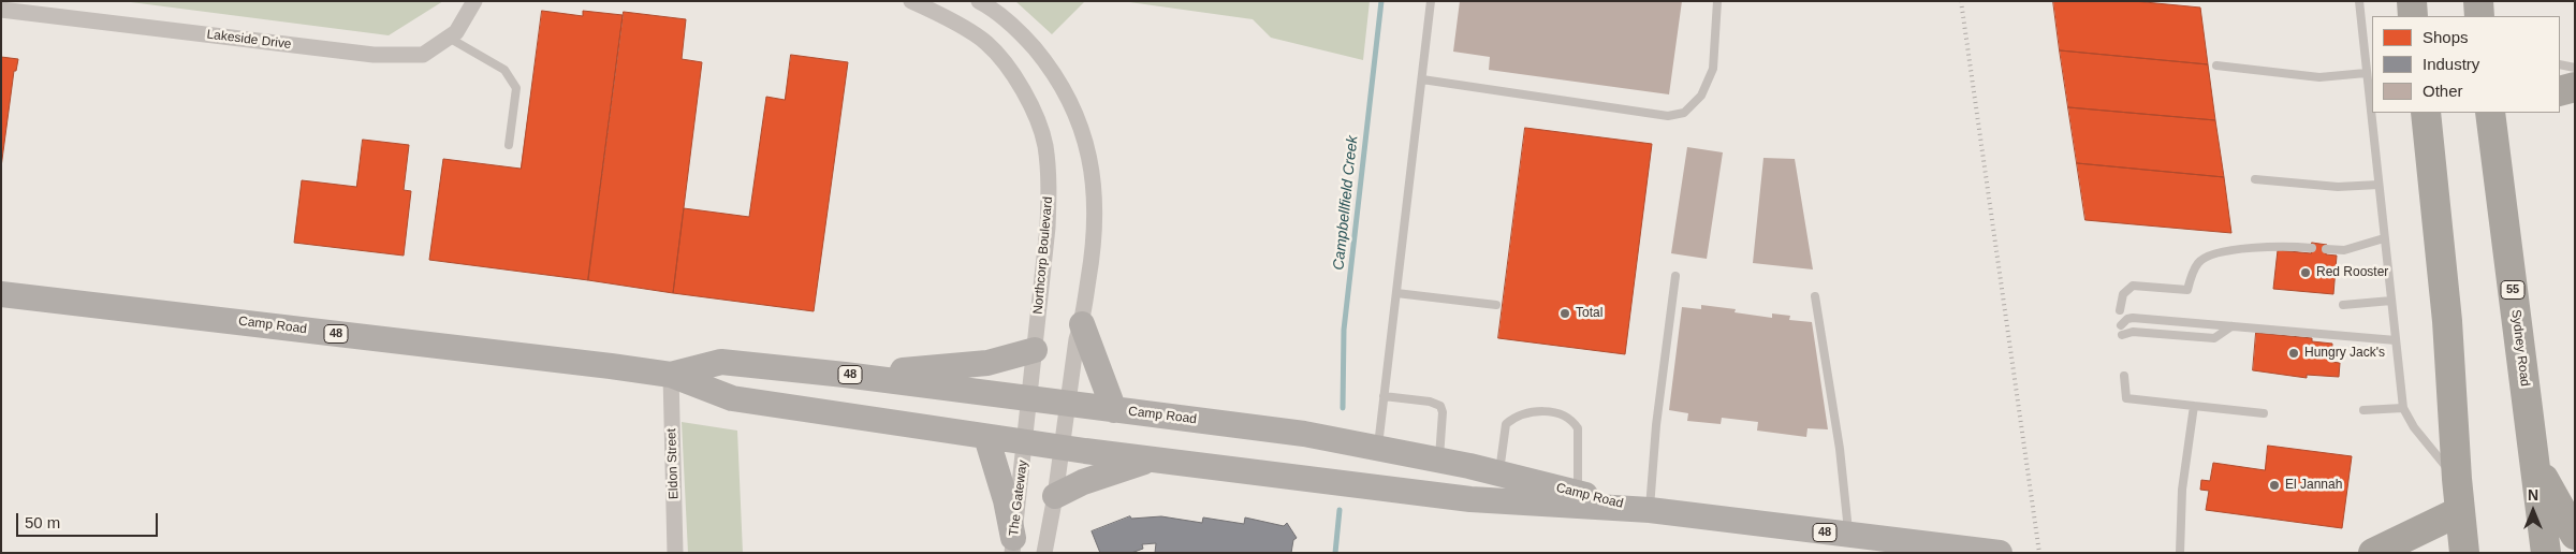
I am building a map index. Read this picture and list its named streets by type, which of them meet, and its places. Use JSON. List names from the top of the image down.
{
  "streets": {
    "highway": ["55", "Sydney Road"],
    "main road": ["Camp Road", "48"],
    "street": [
      "Lakeside Drive",
      "Northcorp Boulevard",
      "Eldon Street",
      "The Gateway"
    ]
  },
  "crossings": [
    ["Northcorp Boulevard", "Camp Road"],
    ["Northcorp Boulevard", "The Gateway"],
    ["Camp Road", "Eldon Street"],
    ["Camp Road", "The Gateway"]
  ],
  "water": ["Campbellfield Creek"],
  "places": [
    "Red Rooster",
    "Total",
    "Hungry Jack's",
    "El Jannah"
  ],
  "legend": ["Shops", "Industry", "Other"],
  "scale_bar": "50 m",
  "north": "top"
}
